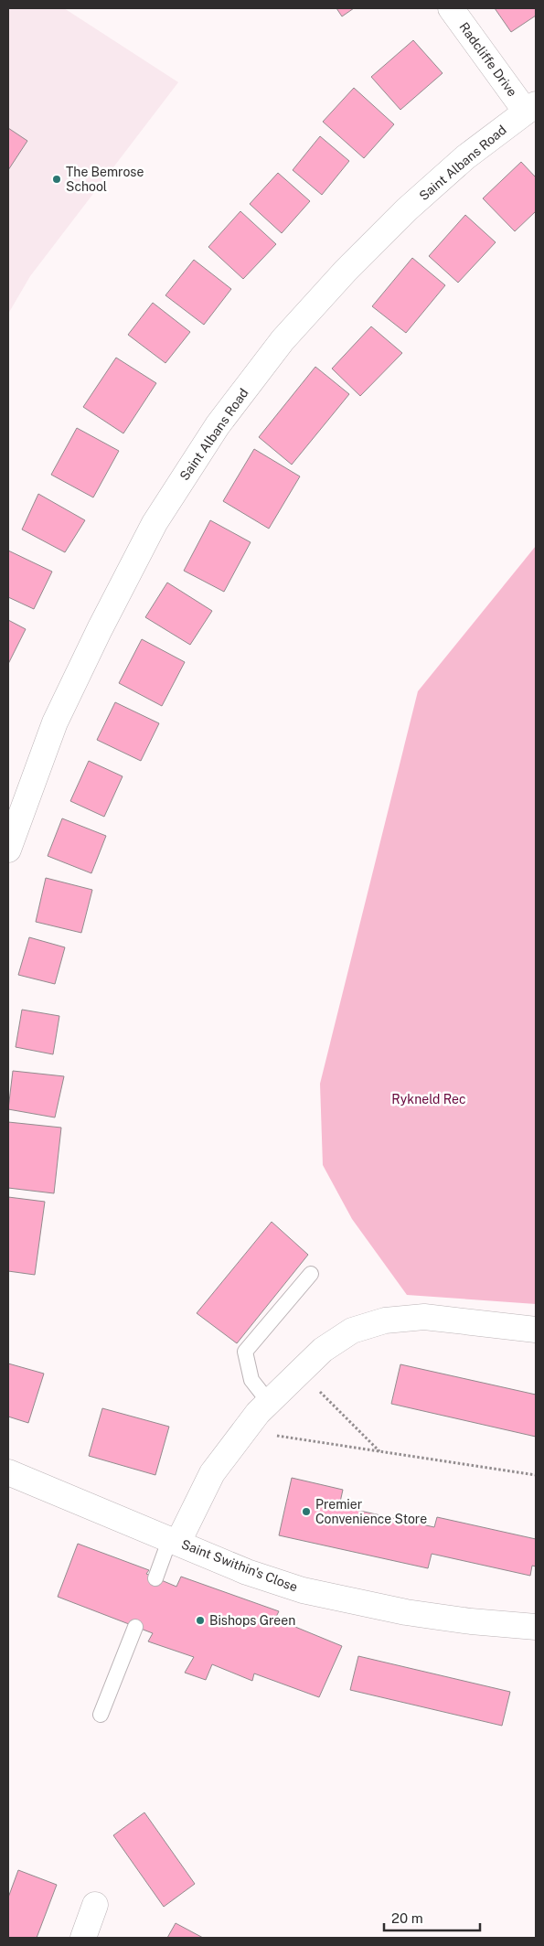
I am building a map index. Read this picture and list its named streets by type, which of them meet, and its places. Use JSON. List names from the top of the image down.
{
  "streets": {
    "street": ["Radcliffe Drive", "Saint Albans Road", "Saint Swithin's Close"]
  },
  "crossings": [
    ["Radcliffe Drive", "Saint Albans Road"]
  ],
  "parks": ["Rykneld Rec"],
  "places": ["The Bemrose School", "Premier Convenience Store", "Bishops Green"],
  "scale_bar": "20 m"
}
